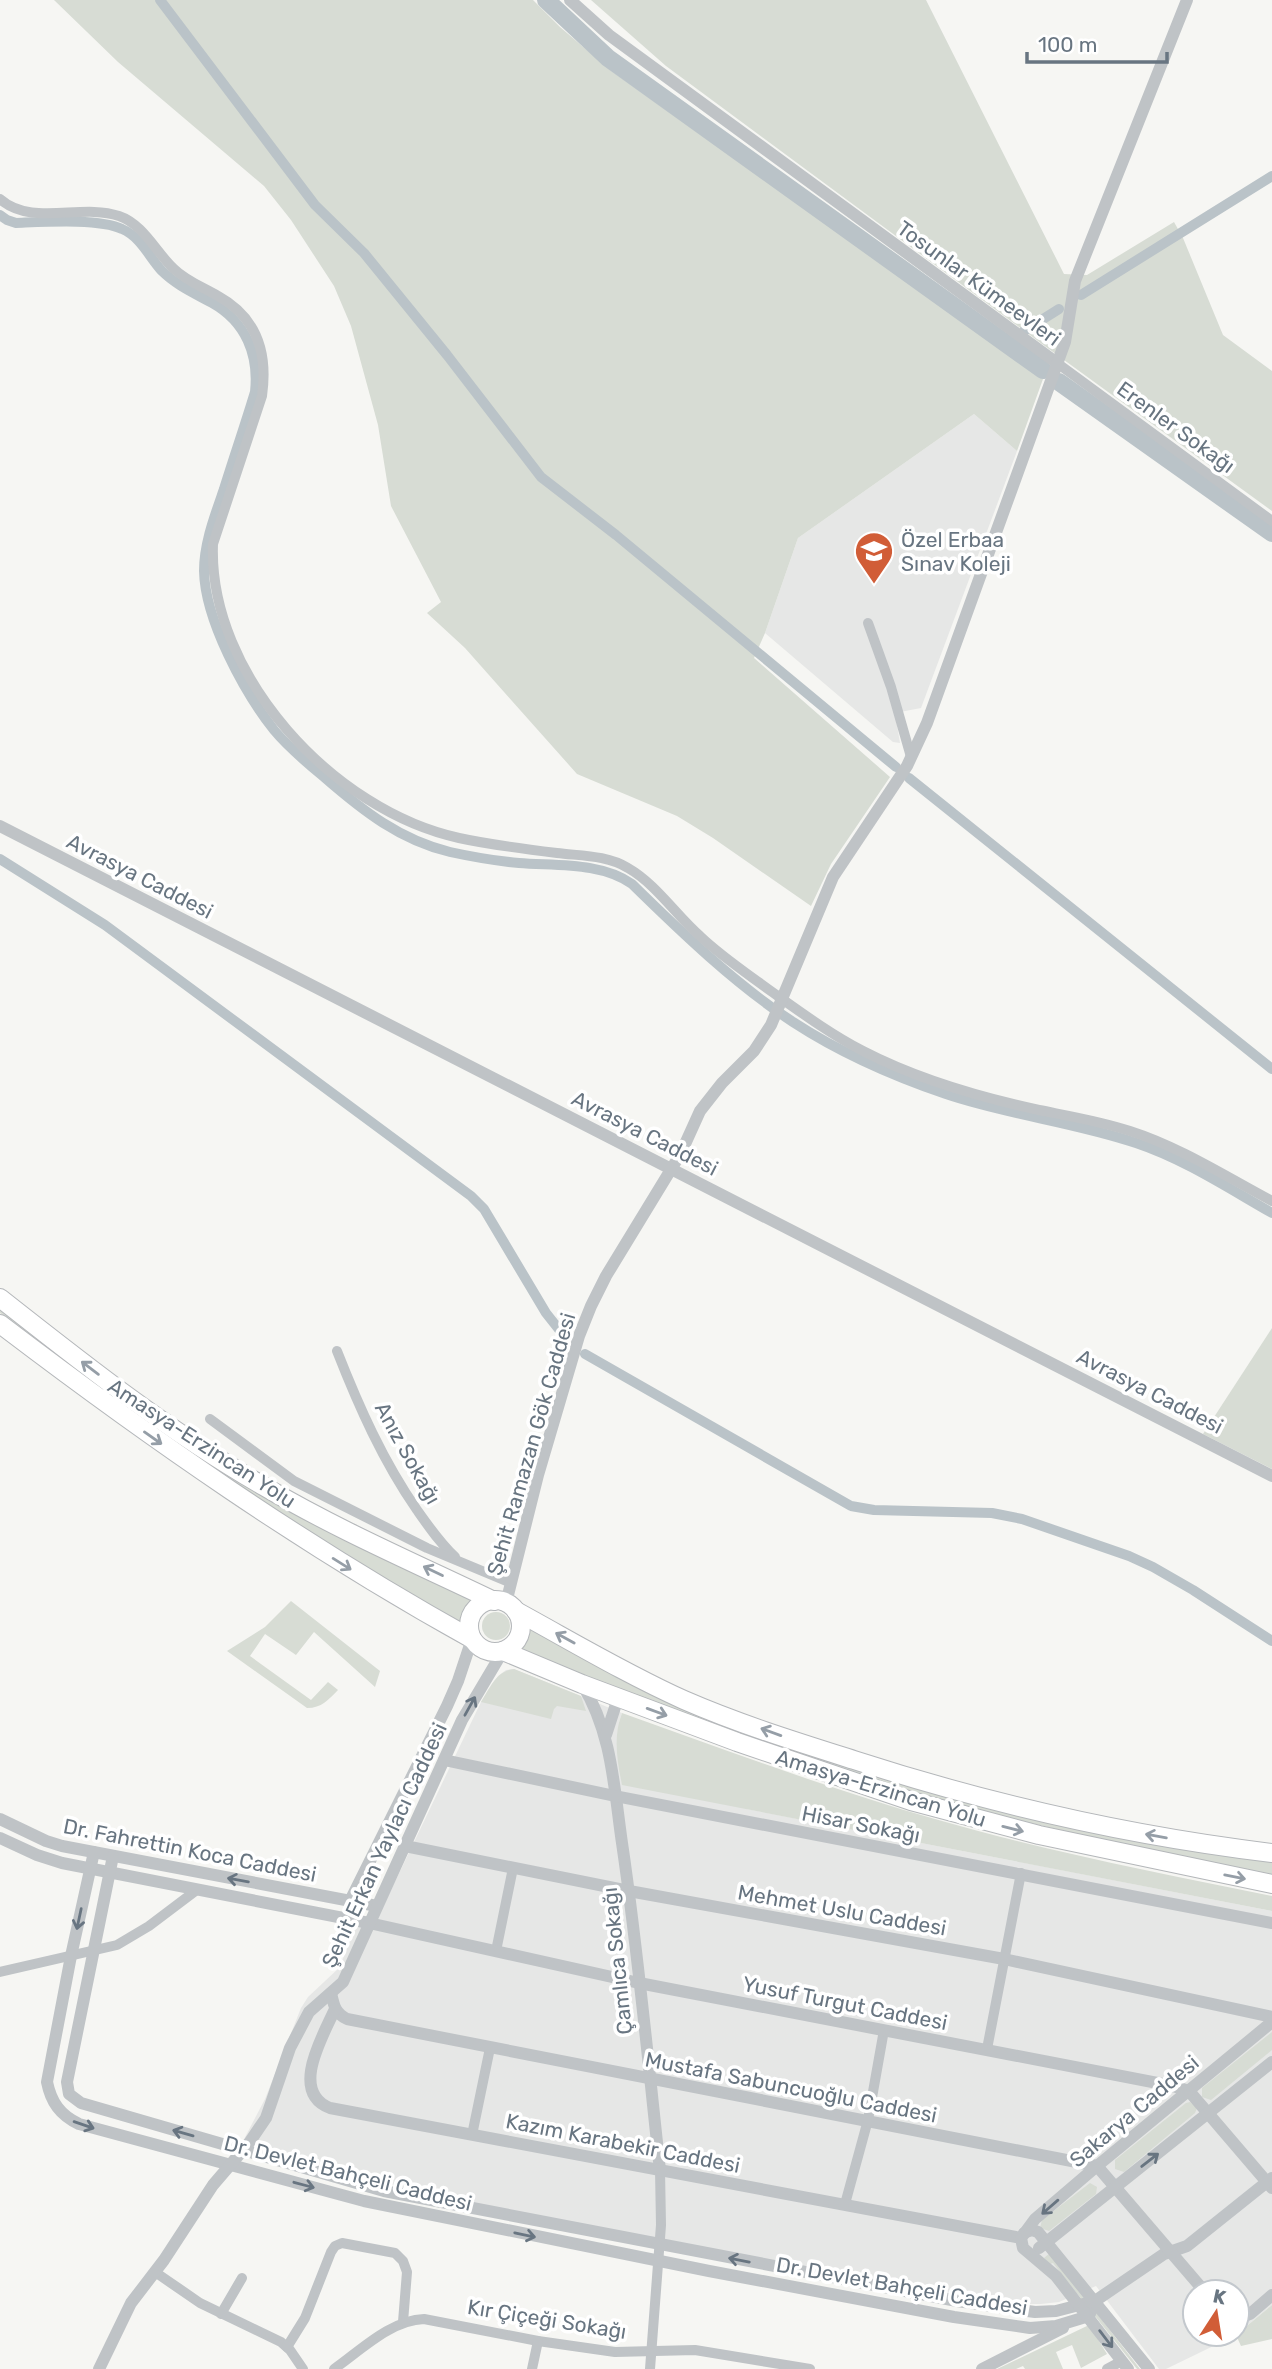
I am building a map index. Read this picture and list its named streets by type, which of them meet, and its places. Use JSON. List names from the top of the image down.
{
  "streets": {
    "highway": ["Amasya-Erzincan Yolu"],
    "street": [
      "Tosunlar Kümeevleri",
      "Erenler Sokağı",
      "Avrasya Caddesi",
      "Şehit Ramazan Gök Caddesi",
      "Anız Sokağı",
      "Hisar Sokağı",
      "Şehit Erkan Yaylacı Caddesi",
      "Dr. Fahrettin Koca Caddesi",
      "Mehmet Uslu Caddesi",
      "Çamlıca Sokağı",
      "Yusuf Turgut Caddesi",
      "Mustafa Sabuncuoğlu Caddesi",
      "Sakarya Caddesi",
      "Kazım Karabekir Caddesi",
      "Dr. Devlet Bahçeli Caddesi",
      "Kır Çiçeği Sokağı"
    ]
  },
  "crossings": [
    ["Tosunlar Kümeevleri", "Erenler Sokağı"],
    ["Tosunlar Kümeevleri", "Şehit Ramazan Gök Caddesi"],
    ["Erenler Sokağı", "Şehit Ramazan Gök Caddesi"],
    ["Avrasya Caddesi", "Şehit Ramazan Gök Caddesi"],
    ["Amasya-Erzincan Yolu", "Şehit Ramazan Gök Caddesi"],
    ["Amasya-Erzincan Yolu", "Şehit Erkan Yaylacı Caddesi"],
    ["Amasya-Erzincan Yolu", "Çamlıca Sokağı"],
    ["Şehit Ramazan Gök Caddesi", "Şehit Erkan Yaylacı Caddesi"],
    ["Hisar Sokağı", "Şehit Erkan Yaylacı Caddesi"],
    ["Hisar Sokağı", "Çamlıca Sokağı"],
    ["Şehit Erkan Yaylacı Caddesi", "Dr. Fahrettin Koca Caddesi"],
    ["Şehit Erkan Yaylacı Caddesi", "Mehmet Uslu Caddesi"],
    ["Şehit Erkan Yaylacı Caddesi", "Yusuf Turgut Caddesi"],
    ["Şehit Erkan Yaylacı Caddesi", "Dr. Devlet Bahçeli Caddesi"],
    ["Dr. Fahrettin Koca Caddesi", "Yusuf Turgut Caddesi"],
    ["Dr. Fahrettin Koca Caddesi", "Dr. Devlet Bahçeli Caddesi"],
    ["Mehmet Uslu Caddesi", "Çamlıca Sokağı"],
    ["Çamlıca Sokağı", "Yusuf Turgut Caddesi"],
    ["Çamlıca Sokağı", "Mustafa Sabuncuoğlu Caddesi"],
    ["Çamlıca Sokağı", "Kazım Karabekir Caddesi"],
    ["Çamlıca Sokağı", "Dr. Devlet Bahçeli Caddesi"],
    ["Çamlıca Sokağı", "Kır Çiçeği Sokağı"],
    ["Yusuf Turgut Caddesi", "Sakarya Caddesi"],
    ["Mustafa Sabuncuoğlu Caddesi", "Sakarya Caddesi"],
    ["Mustafa Sabuncuoğlu Caddesi", "Kazım Karabekir Caddesi"],
    ["Sakarya Caddesi", "Kazım Karabekir Caddesi"]
  ],
  "places": {
    "school or university": ["Özel Erbaa Sınav Koleji"]
  },
  "scale_bar": "100 m",
  "north": "top"
}
